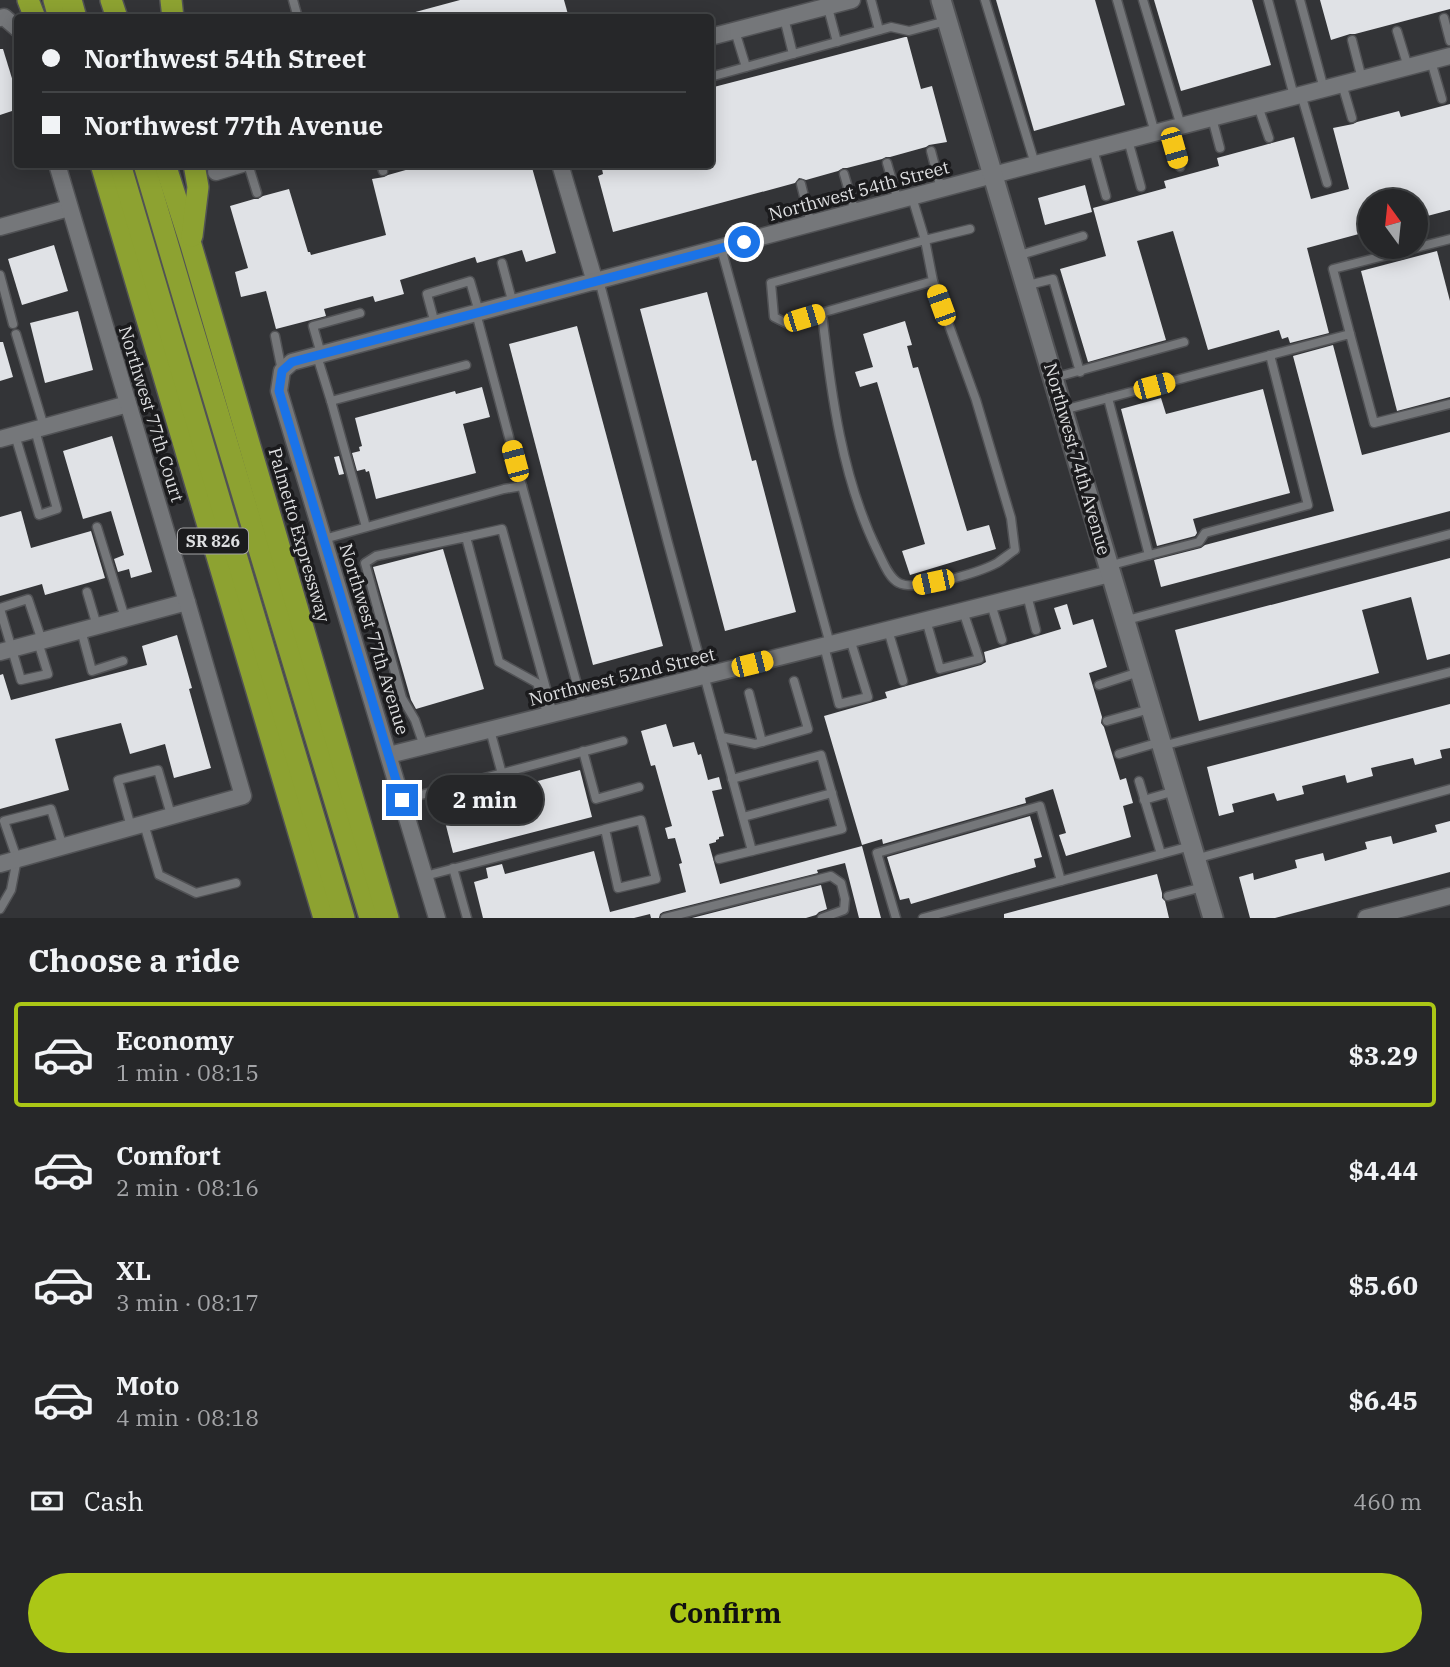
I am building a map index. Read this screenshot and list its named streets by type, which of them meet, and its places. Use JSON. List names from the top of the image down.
{
  "streets": {
    "highway": ["Palmetto Expressway", "SR 826"],
    "street": [
      "Northwest 54th Street",
      "Northwest 77th Court",
      "Northwest 74th Avenue",
      "Northwest 77th Avenue",
      "Northwest 52nd Street"
    ]
  },
  "crossings": [
    ["Northwest 54th Street", "Northwest 74th Avenue"],
    ["Northwest 54th Street", "Northwest 77th Avenue"],
    ["Northwest 74th Avenue", "Northwest 52nd Street"],
    ["Northwest 77th Avenue", "Northwest 52nd Street"]
  ],
  "north": "top",
  "page": {
    "banner": ["Northwest 54th Street", "Northwest 77th Avenue"],
    "bubble": "2 min",
    "heading": "Choose a ride",
    "list": [
      {
        "name": "Economy",
        "note": "1 min · 08:15",
        "value": "$3.29"
      },
      {
        "name": "Comfort",
        "note": "2 min · 08:16",
        "value": "$4.44"
      },
      {
        "name": "XL",
        "note": "3 min · 08:17",
        "value": "$5.60"
      },
      {
        "name": "Moto",
        "note": "4 min · 08:18",
        "value": "$6.45"
      }
    ],
    "pay": ["Cash", "460 m"],
    "buttons": "Confirm"
  }
}
